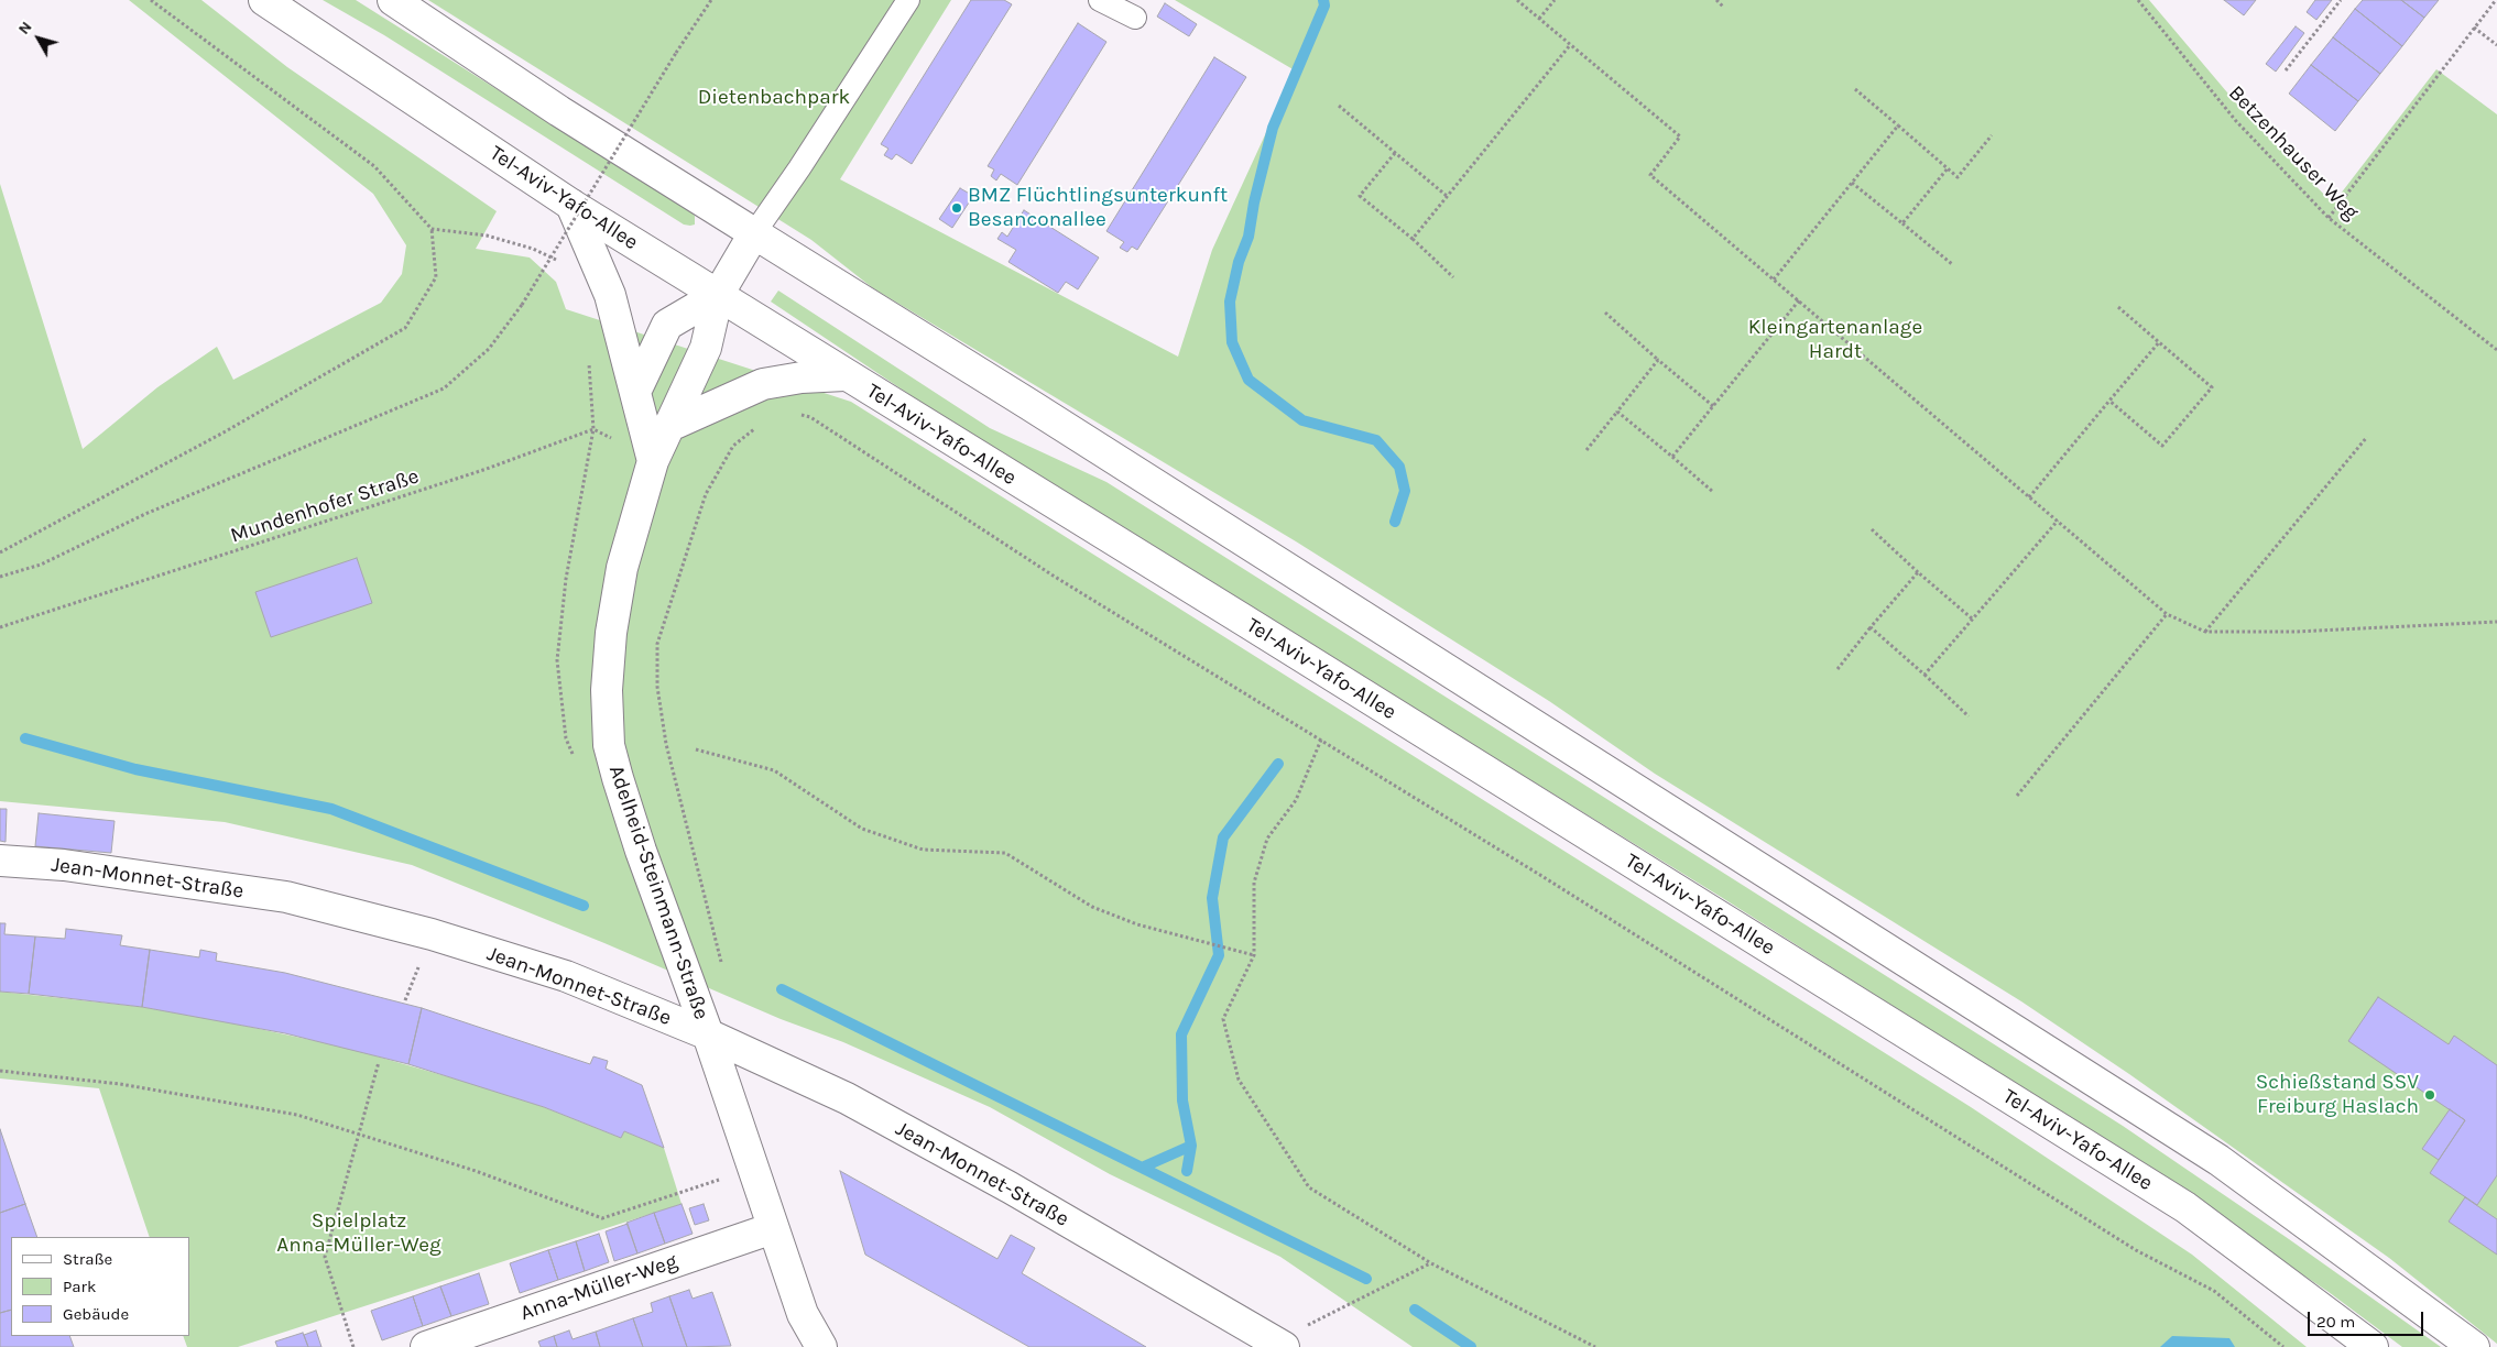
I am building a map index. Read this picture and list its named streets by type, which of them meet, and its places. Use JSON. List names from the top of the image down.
{
  "streets": {
    "main road": [
      "Tel-Aviv-Yafo-Allee",
      "Jean-Monnet-Straße",
      "Adelheid-Steinmann-Straße",
      "Anna-Müller-Weg"
    ],
    "path": ["Betzenhauser Weg", "Mundenhofer Straße"]
  },
  "crossings": [
    ["Tel-Aviv-Yafo-Allee", "Adelheid-Steinmann-Straße"],
    ["Jean-Monnet-Straße", "Adelheid-Steinmann-Straße"],
    ["Adelheid-Steinmann-Straße", "Anna-Müller-Weg"]
  ],
  "parks": ["Dietenbachpark", "Kleingartenanlage Hardt", "Spielplatz Anna-Müller-Weg"],
  "places": ["BMZ Flüchtlingsunterkunft Besanconallee", "Schießstand SSV Freiburg Haslach"],
  "legend": ["Straße", "Park", "Gebäude"],
  "scale_bar": "20 m",
  "north": "top left"
}
